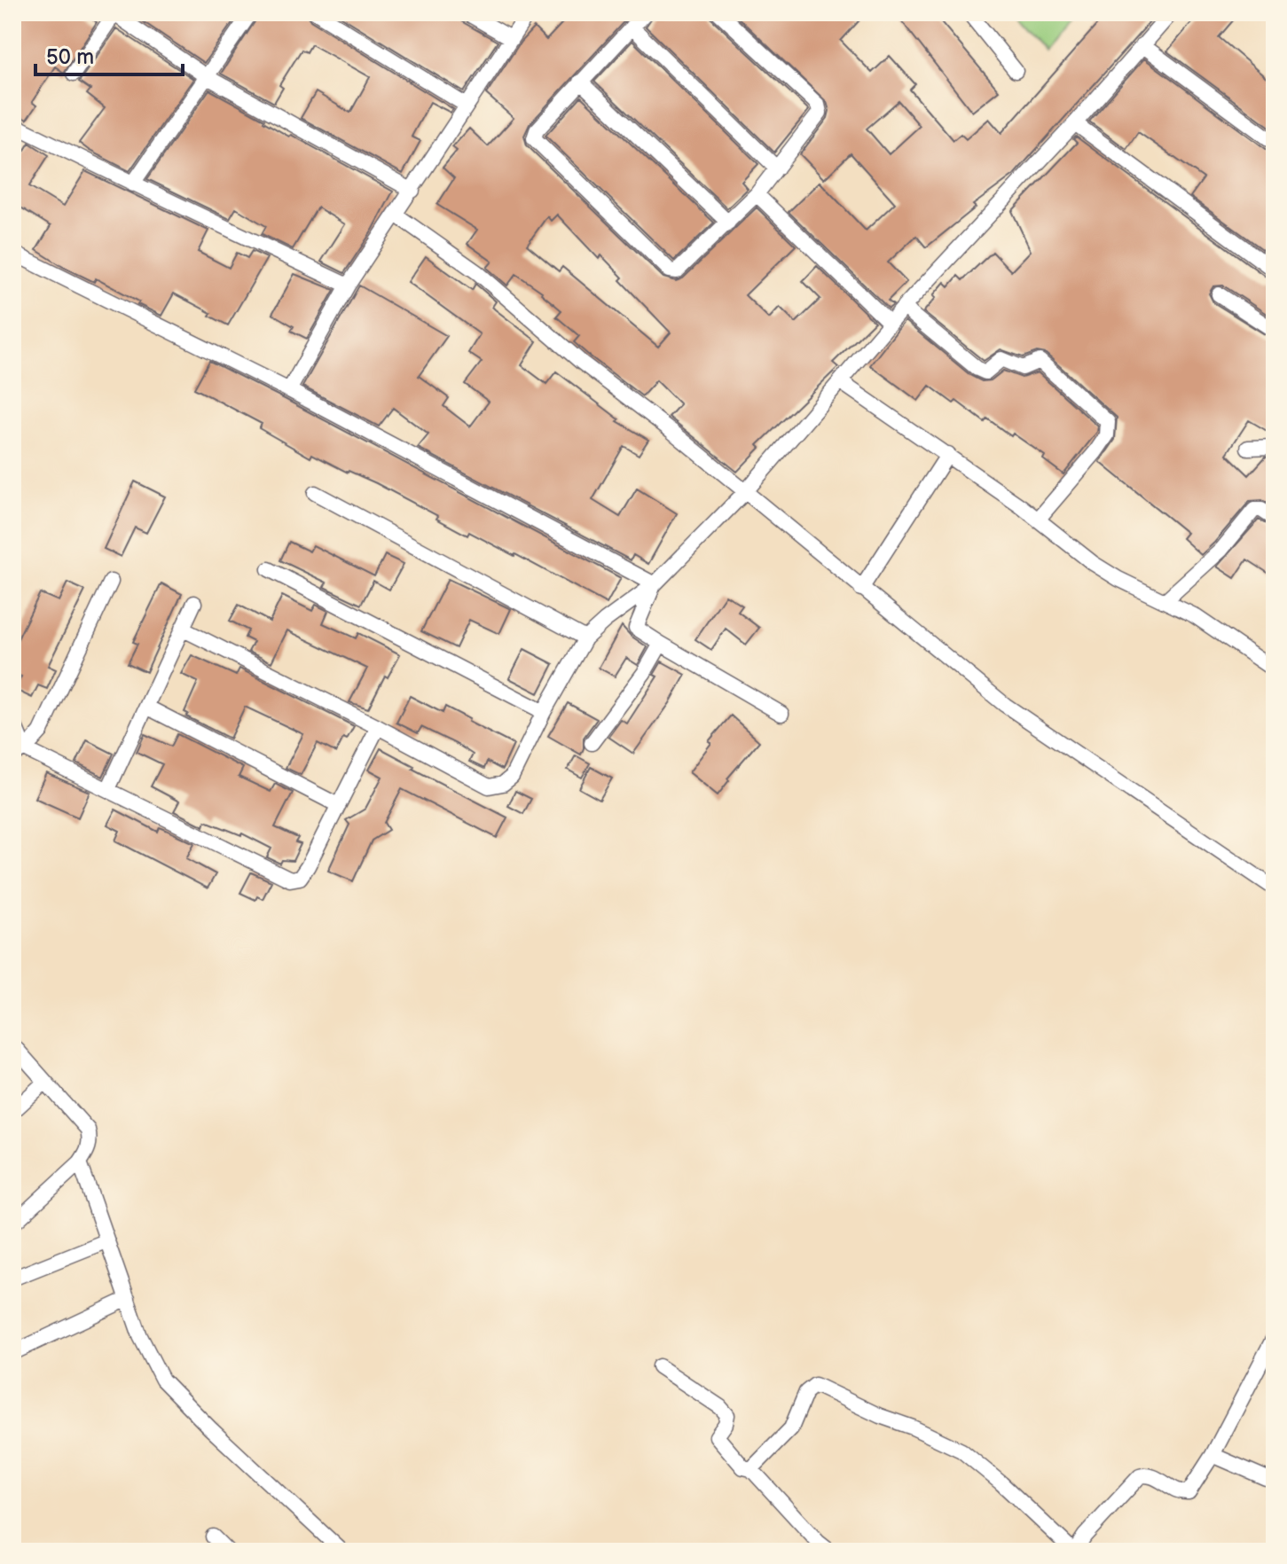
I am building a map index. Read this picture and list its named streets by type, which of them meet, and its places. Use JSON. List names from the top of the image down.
{
  "scale_bar": "50 m"
}
